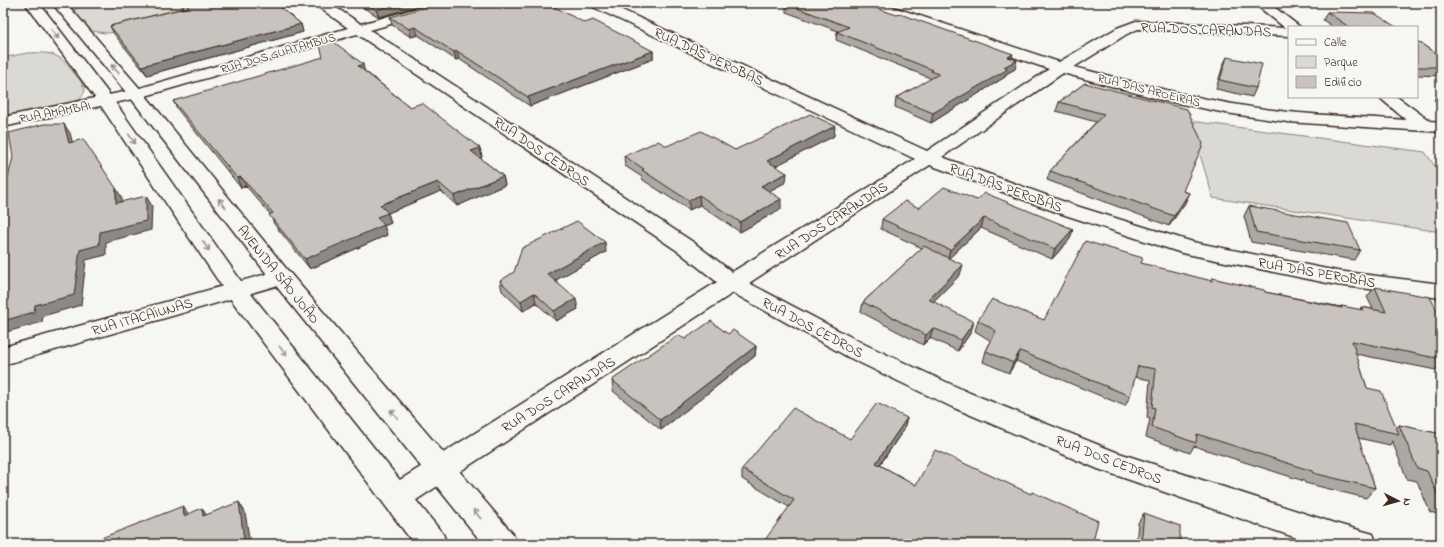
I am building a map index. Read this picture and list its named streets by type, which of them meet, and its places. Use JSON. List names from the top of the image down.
{
  "streets": {
    "street": [
      "RUA DOS CARANDAS",
      "RUA DOS GUATAMBUS",
      "RUA DAS PEROBAS",
      "RUA DAS AROEIRAS",
      "RUA AMAMBAI",
      "RUA DOS CEDROS",
      "AVENIDA SÃO JOÃO",
      "RUA ITACAÍUNAS"
    ]
  },
  "crossings": [
    ["RUA DOS CARANDAS", "RUA DAS PEROBAS"],
    ["RUA DOS CARANDAS", "RUA DAS AROEIRAS"],
    ["RUA DOS CARANDAS", "RUA DOS CEDROS"],
    ["RUA DOS CARANDAS", "AVENIDA SÃO JOÃO"],
    ["RUA DOS GUATAMBUS", "RUA AMAMBAI"],
    ["RUA DOS GUATAMBUS", "RUA DOS CEDROS"],
    ["RUA DOS GUATAMBUS", "AVENIDA SÃO JOÃO"],
    ["AVENIDA SÃO JOÃO", "RUA ITACAÍUNAS"]
  ],
  "legend": ["Calle", "Parque", "Edificio"],
  "north": "right"
}
